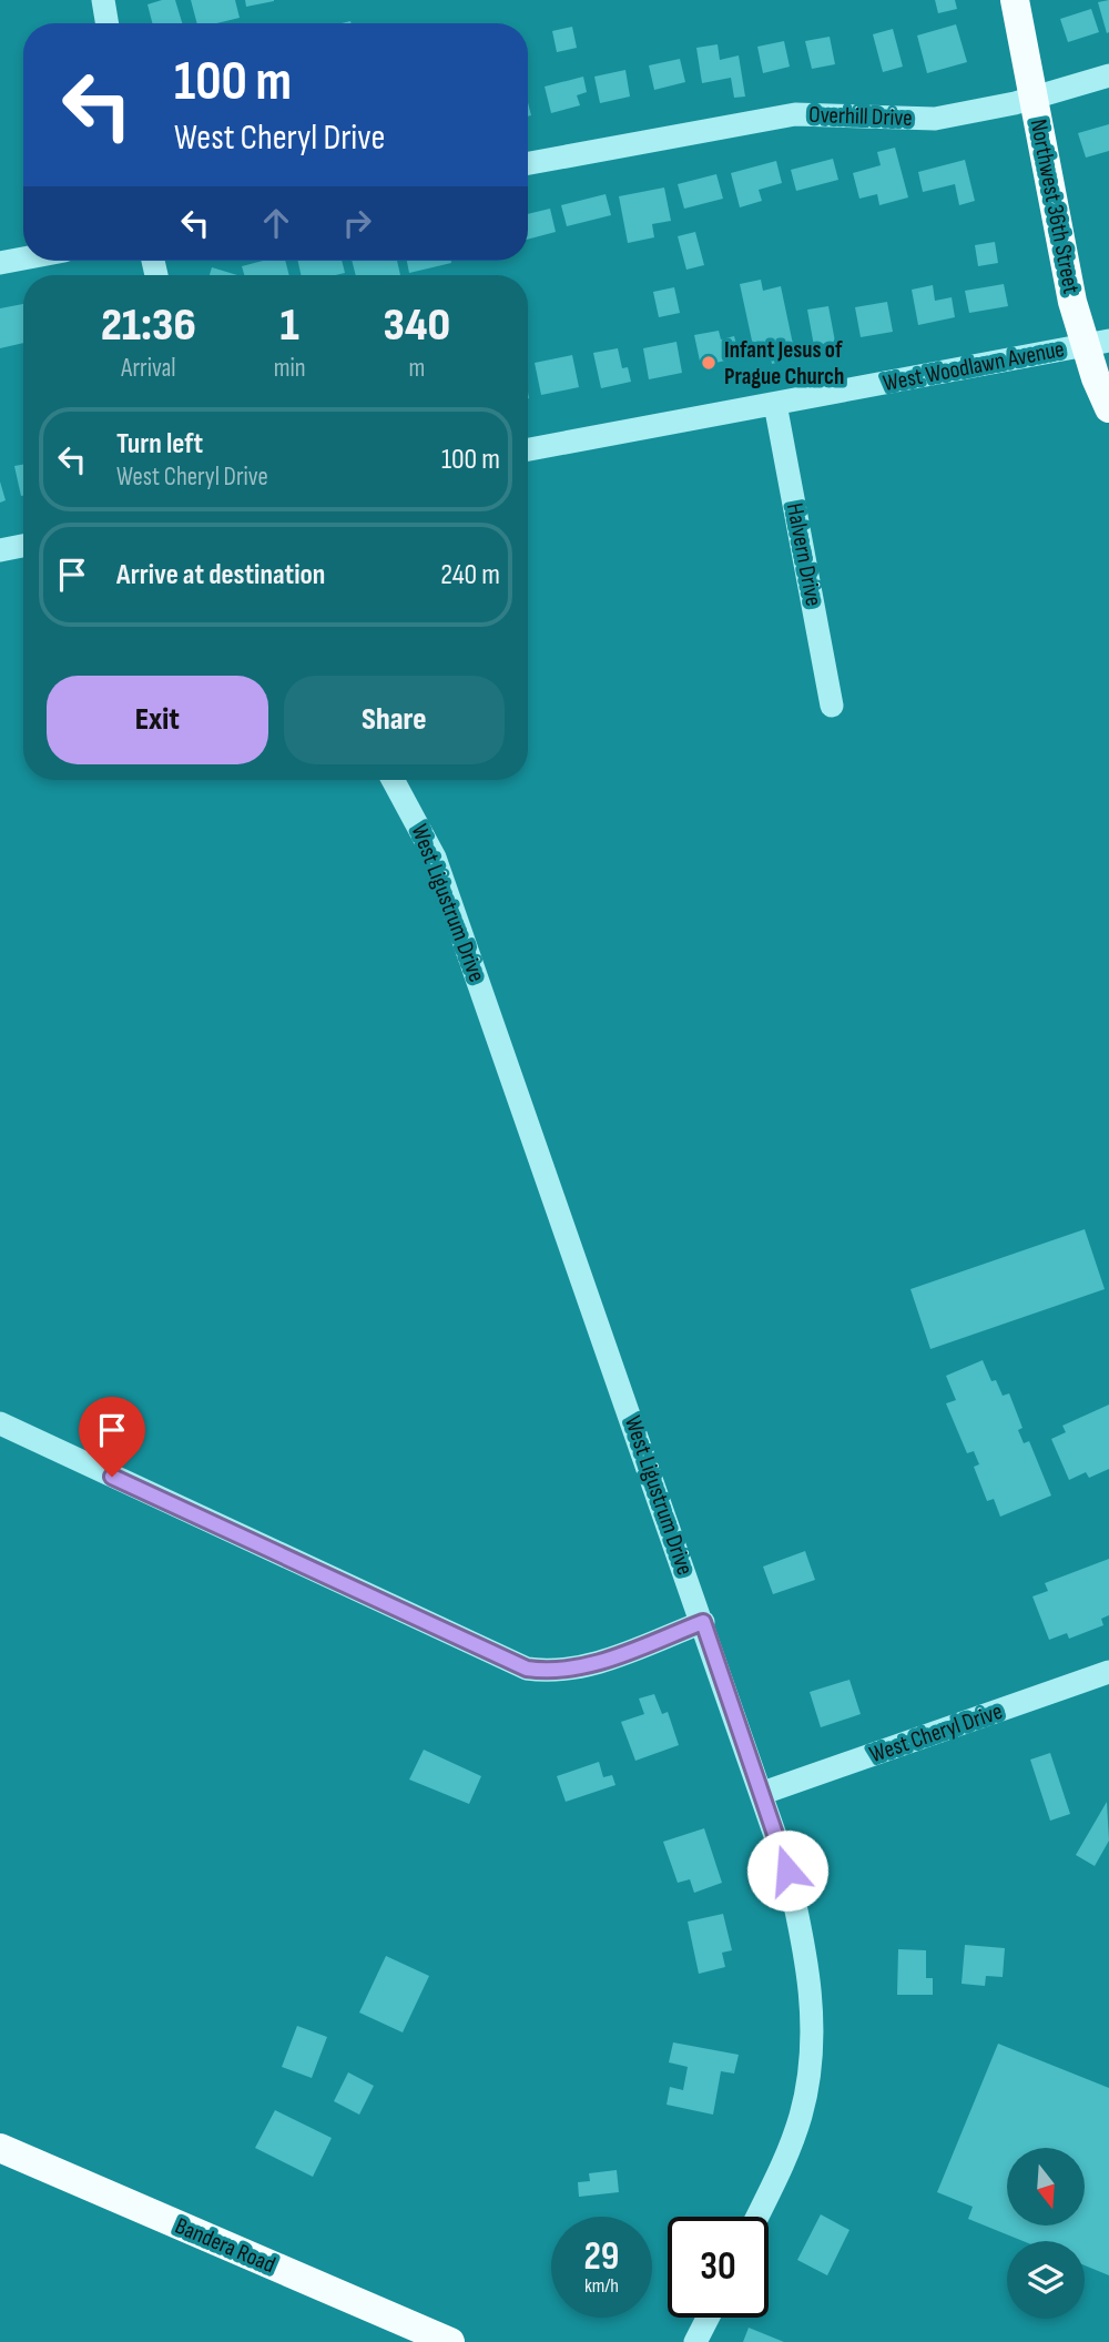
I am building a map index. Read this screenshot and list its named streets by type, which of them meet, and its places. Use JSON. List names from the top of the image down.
{
  "streets": {
    "main road": ["Northwest 36th Street", "Bandera Road"],
    "street": [
      "Overhill Drive",
      "West Woodlawn Avenue",
      "Halvern Drive",
      "West Ligustrum Drive",
      "West Cheryl Drive"
    ]
  },
  "crossings": [
    ["Overhill Drive", "Northwest 36th Street"],
    ["Northwest 36th Street", "West Woodlawn Avenue"],
    ["West Woodlawn Avenue", "Halvern Drive"],
    ["West Ligustrum Drive", "West Cheryl Drive"]
  ],
  "places": ["Infant Jesus of Prague Church"],
  "north": "bottom",
  "page": {
    "turn": ["100 m", "West Cheryl Drive"],
    "eta": [
      "21:36",
      "Arrival",
      "1",
      "min",
      "340",
      "m"
    ],
    "list": [
      {
        "name": "Turn left",
        "note": "West Cheryl Drive",
        "value": "100 m"
      },
      {
        "name": "Arrive at destination",
        "value": "240 m"
      }
    ],
    "buttons": ["Exit", "Share"],
    "speed": "29 km/h",
    "limit": "30"
  }
}
